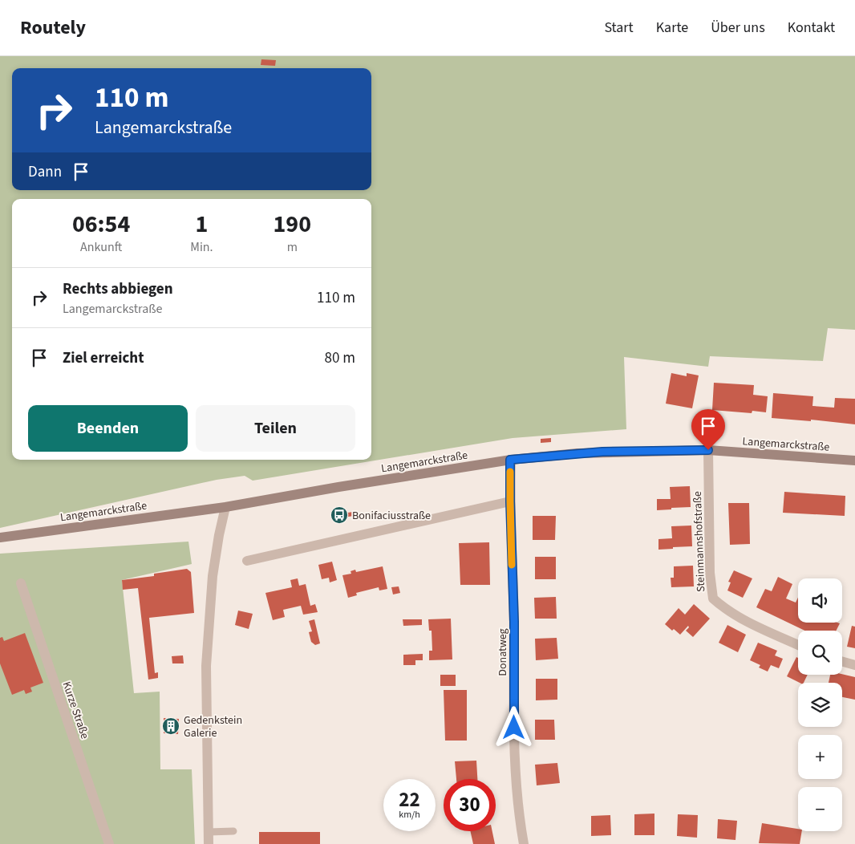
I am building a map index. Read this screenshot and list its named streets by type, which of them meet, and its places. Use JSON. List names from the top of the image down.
{
  "streets": {
    "street": [
      "Langemarckstraße",
      "Steinmannshofstraße",
      "Donatweg",
      "Kurze Straße"
    ]
  },
  "crossings": [
    ["Langemarckstraße", "Steinmannshofstraße"],
    ["Langemarckstraße", "Donatweg"]
  ],
  "places": {
    "bus stop": ["Bonifaciusstraße"],
    "building": ["Gedenkstein Galerie"]
  },
  "page": {
    "header": "Routely",
    "nav": [
      "Start",
      "Karte",
      "Über uns",
      "Kontakt"
    ],
    "turn": ["110 m", "Langemarckstraße"],
    "then": "Dann",
    "eta": [
      "06:54",
      "Ankunft",
      "1",
      "Min.",
      "190",
      "m"
    ],
    "list": [
      {
        "name": "Rechts abbiegen",
        "note": "Langemarckstraße",
        "value": "110 m"
      },
      {
        "name": "Ziel erreicht",
        "value": "80 m"
      }
    ],
    "buttons": ["Beenden", "Teilen"],
    "map_buttons": ["+", "−"],
    "speed": "22 km/h",
    "limit": "30"
  }
}
